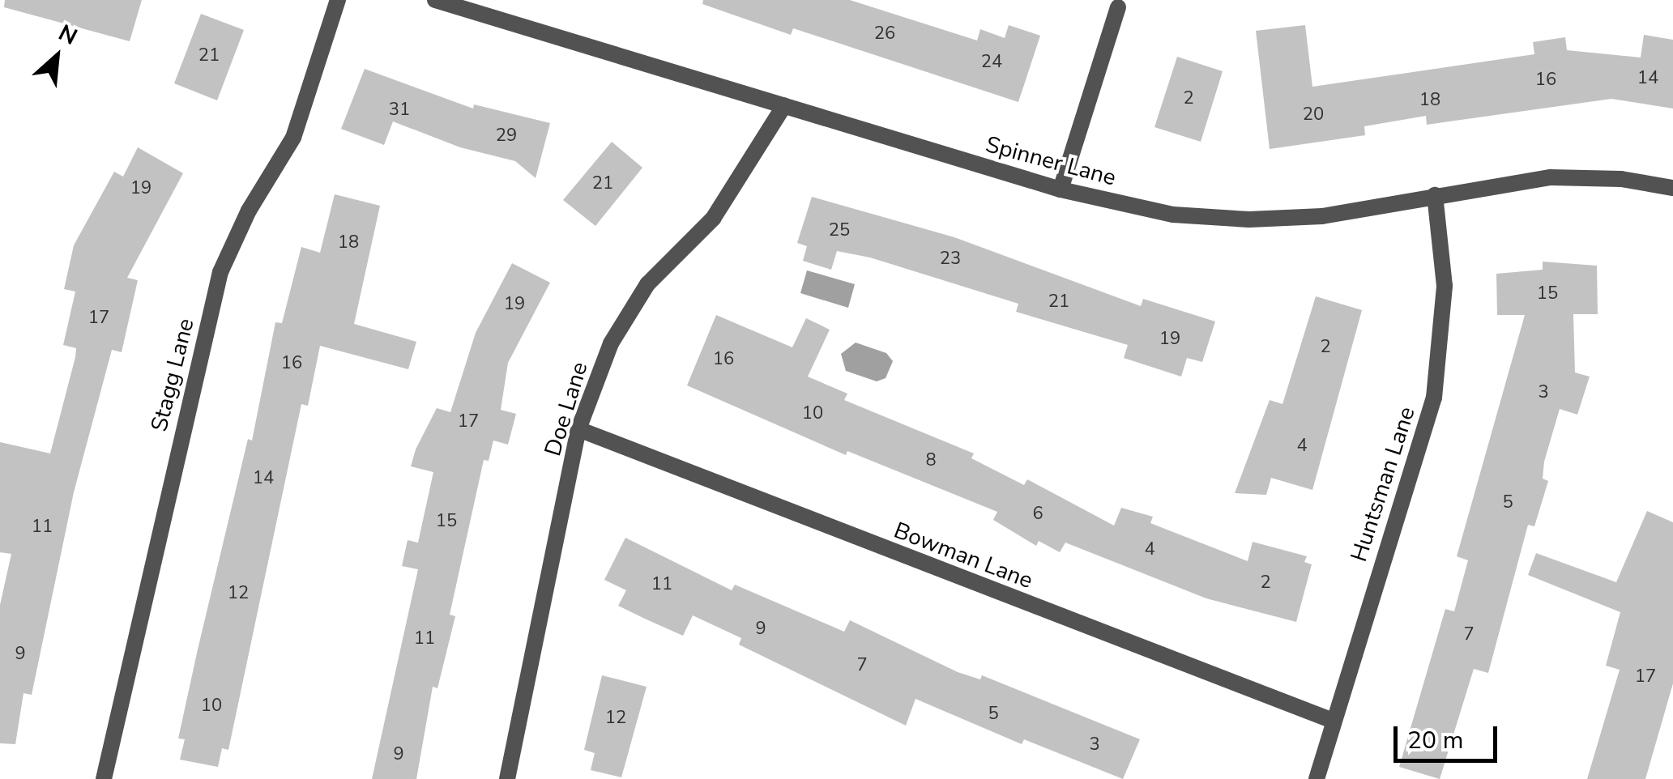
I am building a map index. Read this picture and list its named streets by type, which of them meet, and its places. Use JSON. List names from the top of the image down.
{
  "streets": {
    "street": [
      "Spinner Lane",
      "Stagg Lane",
      "Doe Lane",
      "Huntsman Lane",
      "Bowman Lane"
    ]
  },
  "crossings": [
    ["Spinner Lane", "Doe Lane"],
    ["Spinner Lane", "Huntsman Lane"],
    ["Doe Lane", "Bowman Lane"],
    ["Huntsman Lane", "Bowman Lane"]
  ],
  "house_numbers": [
    "26",
    "21",
    "24",
    "14",
    "16",
    "2",
    "18",
    "31",
    "20",
    "29",
    "21",
    "19",
    "25",
    "18",
    "23",
    "15",
    "21",
    "19",
    "17",
    "19",
    "2",
    "16",
    "16",
    "3",
    "10",
    "17",
    "4",
    "8",
    "14",
    "5",
    "6",
    "15",
    "11",
    "4",
    "2",
    "11",
    "12",
    "9",
    "7",
    "11",
    "9",
    "7",
    "17",
    "10",
    "5",
    "12",
    "3",
    "9"
  ],
  "scale_bar": "20 m",
  "north": "top right"
}
